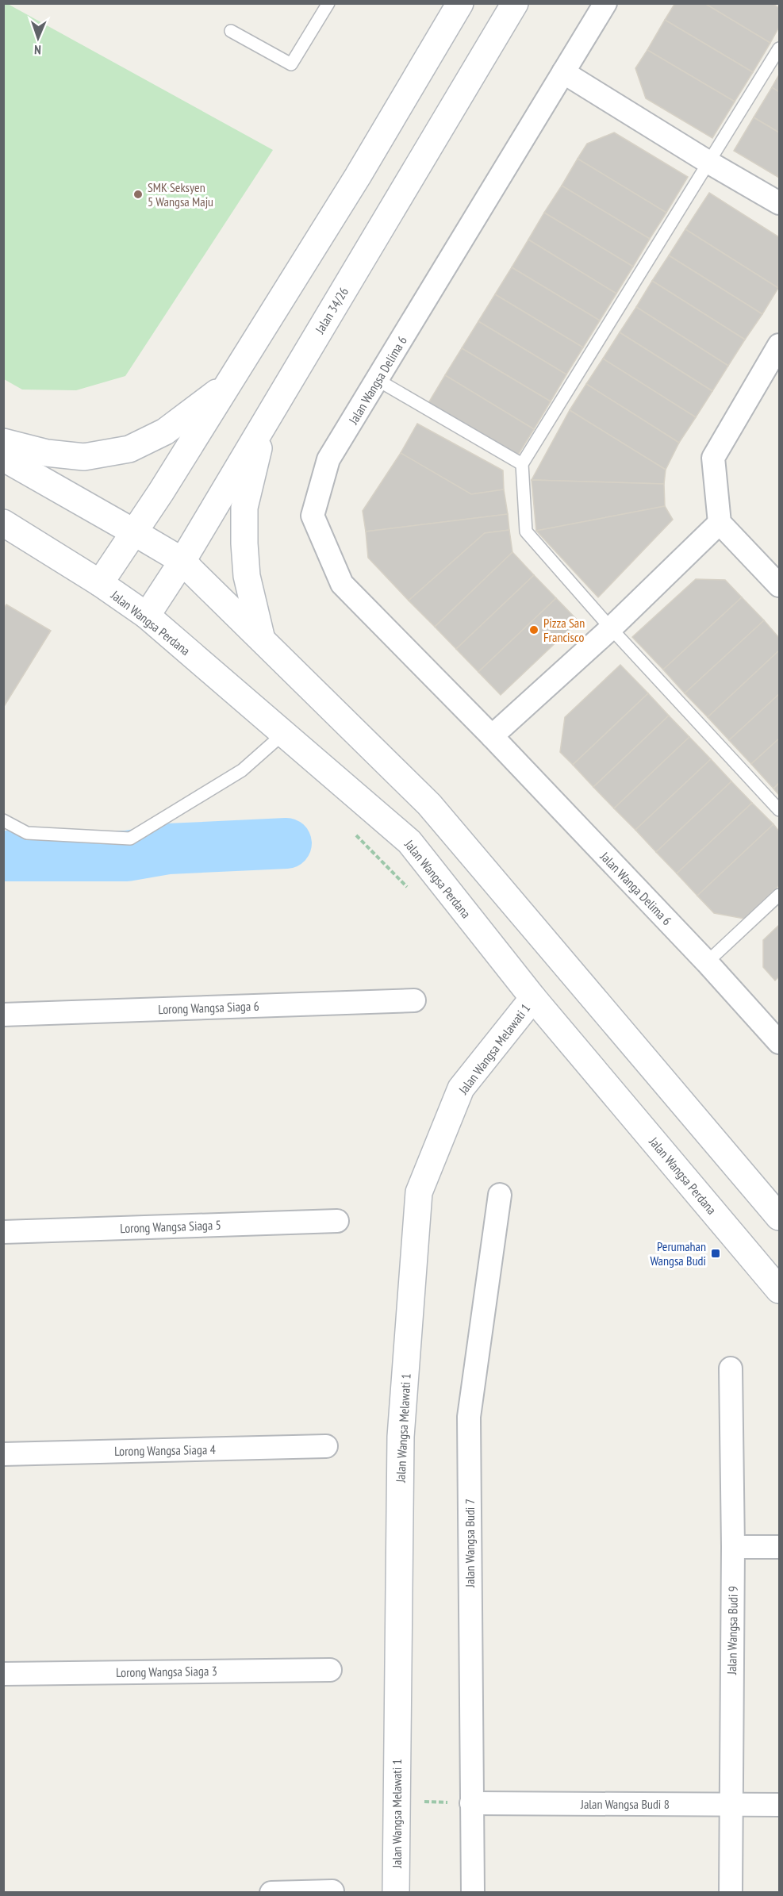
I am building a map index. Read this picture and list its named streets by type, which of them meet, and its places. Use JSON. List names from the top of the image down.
{
  "streets": {
    "main road": ["Jalan 34/26", "Jalan Wangsa Perdana", "Jalan Wangsa Melawati 1"],
    "street": [
      "Jalan Wangsa Delima 6",
      "Jalan Wanga Delima 6",
      "Lorong Wangsa Siaga 6",
      "Lorong Wangsa Siaga 5",
      "Lorong Wangsa Siaga 4",
      "Jalan Wangsa Budi 7",
      "Jalan Wangsa Budi 9",
      "Lorong Wangsa Siaga 3",
      "Jalan Wangsa Budi 8"
    ]
  },
  "crossings": [
    ["Jalan 34/26", "Jalan Wangsa Perdana"],
    ["Jalan Wangsa Delima 6", "Jalan Wanga Delima 6"],
    ["Jalan Wangsa Perdana", "Jalan Wangsa Melawati 1"],
    ["Jalan Wangsa Budi 7", "Jalan Wangsa Budi 8"],
    ["Jalan Wangsa Budi 9", "Jalan Wangsa Budi 8"]
  ],
  "places": {
    "other": ["SMK Seksyen 5 Wangsa Maju", "Pizza San Francisco"],
    "transit": ["Perumahan Wangsa Budi"]
  },
  "north": "bottom"
}
